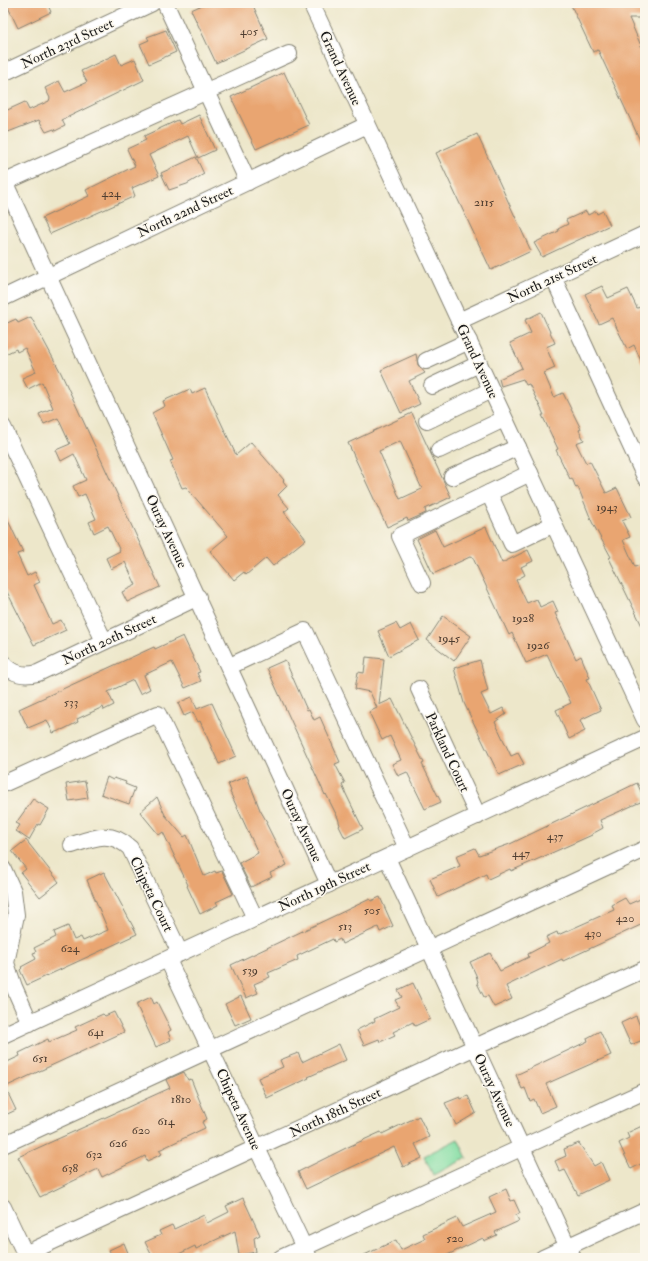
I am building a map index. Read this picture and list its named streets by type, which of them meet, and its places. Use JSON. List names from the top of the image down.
{
  "streets": {
    "street": [
      "North 23rd Street",
      "Grand Avenue",
      "North 22nd Street",
      "North 21st Street",
      "Ouray Avenue",
      "North 20th Street",
      "Parkland Court",
      "North 19th Street",
      "Chipeta Court",
      "Chipeta Avenue",
      "North 18th Street"
    ]
  },
  "crossings": [
    ["Grand Avenue", "North 22nd Street"],
    ["Grand Avenue", "North 21st Street"],
    ["North 22nd Street", "Ouray Avenue"],
    ["Ouray Avenue", "North 20th Street"],
    ["Ouray Avenue", "North 19th Street"],
    ["Ouray Avenue", "North 18th Street"],
    ["Parkland Court", "North 19th Street"],
    ["North 19th Street", "Chipeta Court"],
    ["North 19th Street", "Chipeta Avenue"],
    ["Chipeta Court", "Chipeta Avenue"],
    ["Chipeta Avenue", "North 18th Street"]
  ],
  "house_numbers": [
    "405",
    "424",
    "2115",
    "1943",
    "1928",
    "1945",
    "1926",
    "533",
    "437",
    "447",
    "505",
    "420",
    "513",
    "430",
    "624",
    "539",
    "641",
    "651",
    "1810",
    "614",
    "620",
    "626",
    "632",
    "638",
    "520"
  ]
}
